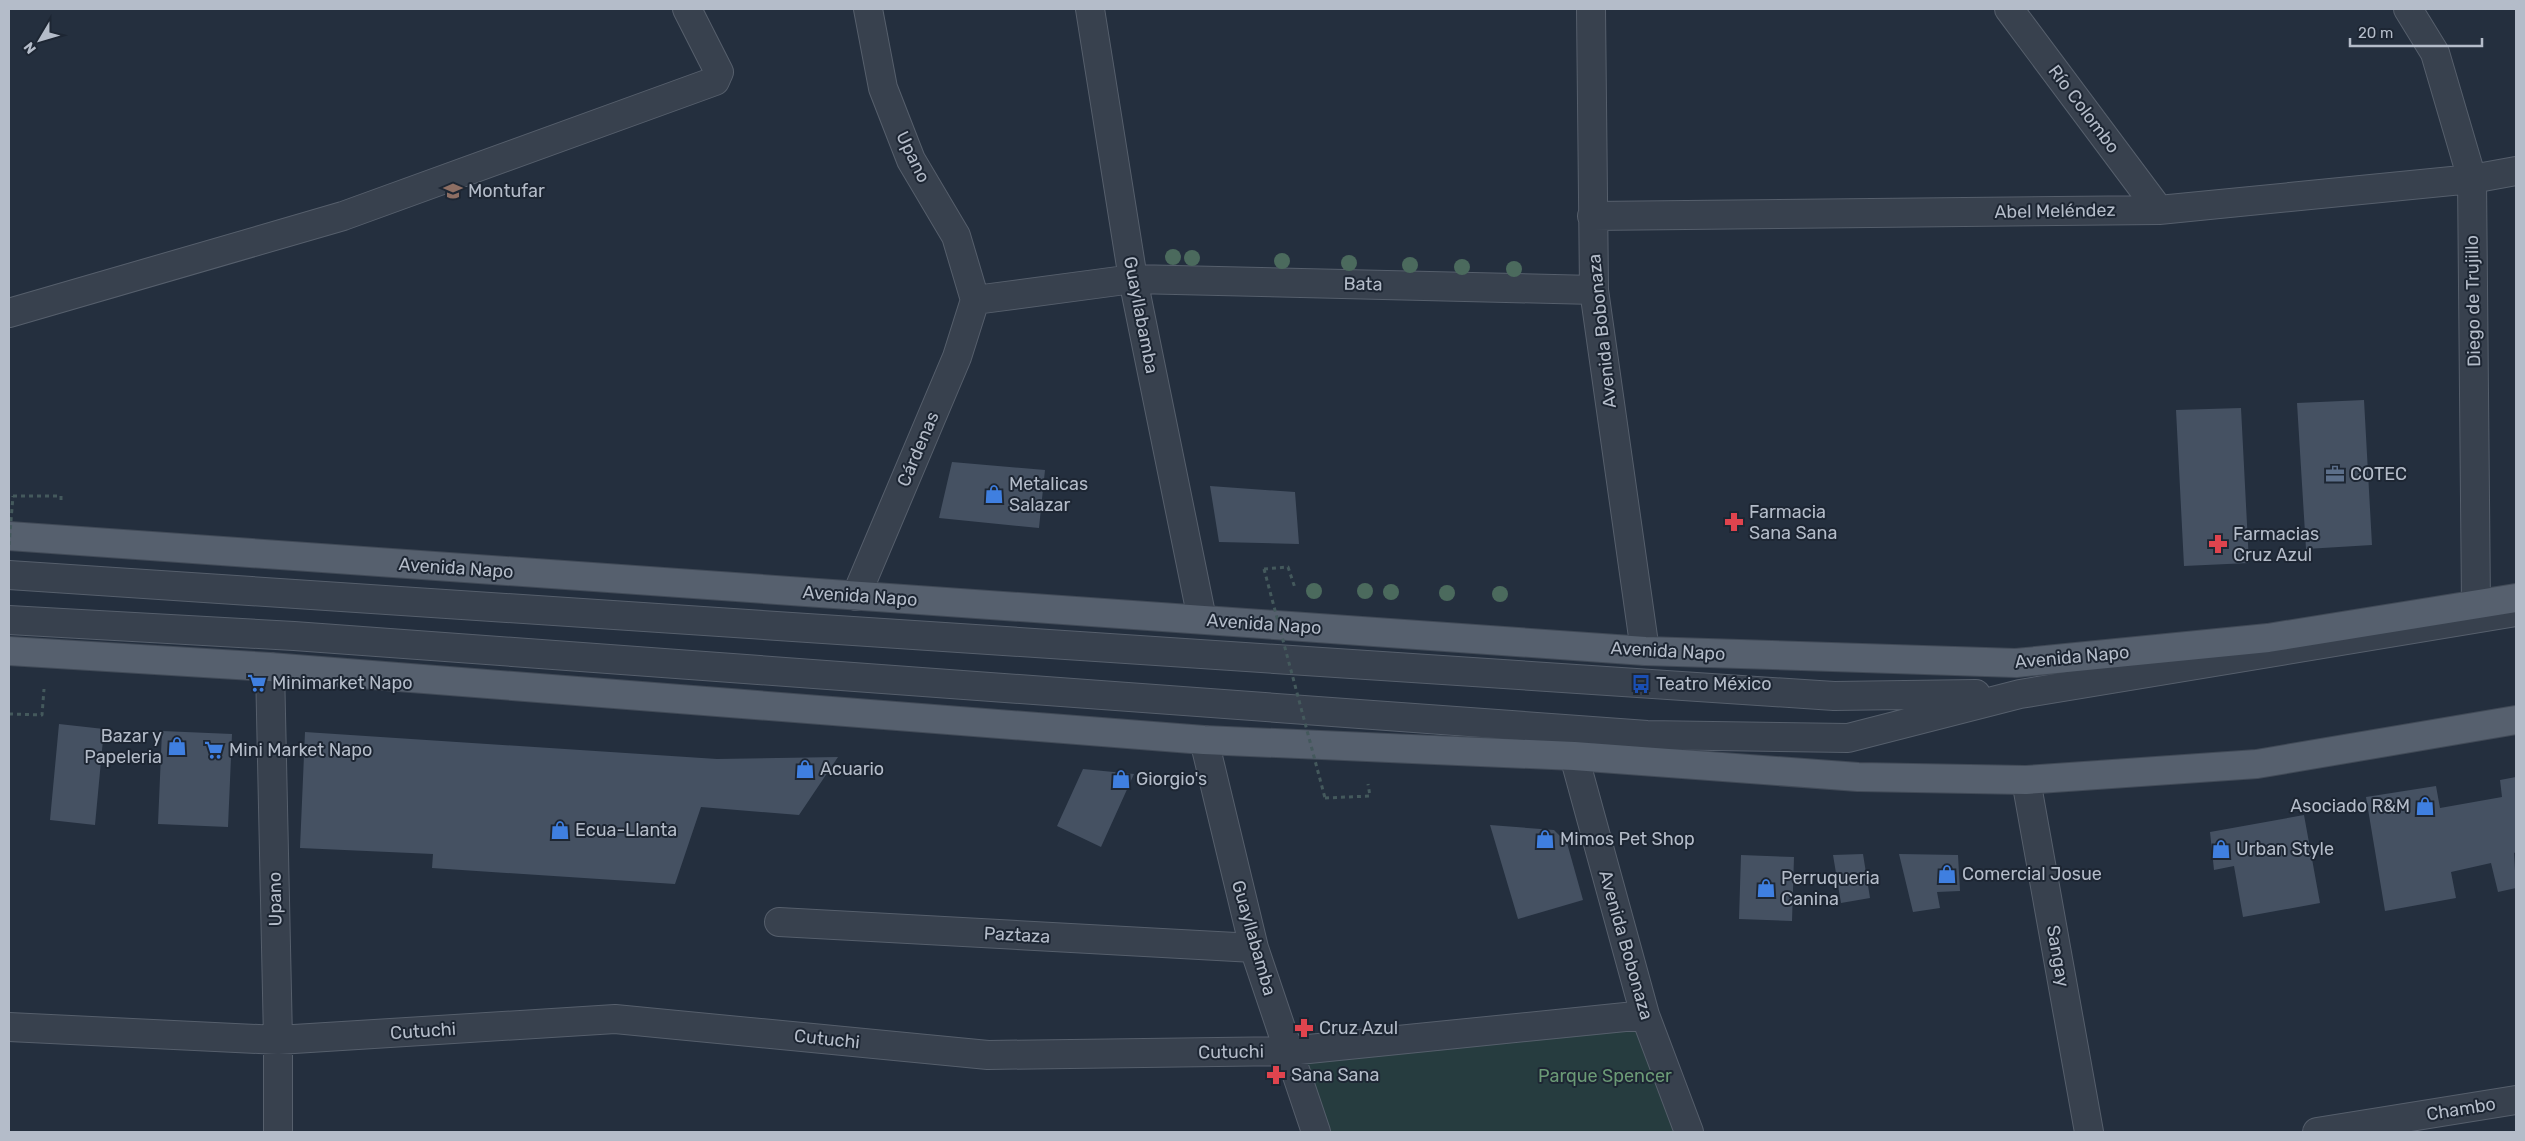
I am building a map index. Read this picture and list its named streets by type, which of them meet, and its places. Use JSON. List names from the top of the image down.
{
  "streets": {
    "main road": ["Avenida Napo"],
    "street": [
      "Río Colombo",
      "Upano",
      "Abel Meléndez",
      "Bata",
      "Diego de Trujillo",
      "Guayllabamba",
      "Avenida Bobonaza",
      "Cárdenas",
      "Paztaza",
      "Sangay",
      "Cutuchi",
      "Chambo"
    ]
  },
  "crossings": [
    ["Río Colombo", "Abel Meléndez"],
    ["Upano", "Cárdenas"],
    ["Upano", "Cutuchi"],
    ["Abel Meléndez", "Diego de Trujillo"],
    ["Abel Meléndez", "Avenida Bobonaza"],
    ["Bata", "Guayllabamba"],
    ["Bata", "Avenida Bobonaza"],
    ["Diego de Trujillo", "Avenida Napo"],
    ["Guayllabamba", "Avenida Napo"],
    ["Guayllabamba", "Paztaza"],
    ["Guayllabamba", "Cutuchi"],
    ["Avenida Bobonaza", "Avenida Napo"],
    ["Avenida Bobonaza", "Cutuchi"],
    ["Cárdenas", "Avenida Napo"]
  ],
  "parks": ["Parque Spencer"],
  "places": {
    "school or university": ["Montufar"],
    "office": ["COTEC"],
    "shop": [
      "Metalicas Salazar",
      "Bazar y Papeleria",
      "Acuario",
      "Giorgio's",
      "Asociado R&M",
      "Ecua-Llanta",
      "Mimos Pet Shop",
      "Urban Style",
      "Comercial Josue",
      "Perruqueria Canina"
    ],
    "pharmacy": [
      "Farmacia Sana Sana",
      "Farmacias Cruz Azul",
      "Cruz Azul",
      "Sana Sana"
    ],
    "supermarket": ["Minimarket Napo", "Mini Market Napo"],
    "bus stop": ["Teatro México"]
  },
  "scale_bar": "20 m",
  "north": "bottom left"
}
